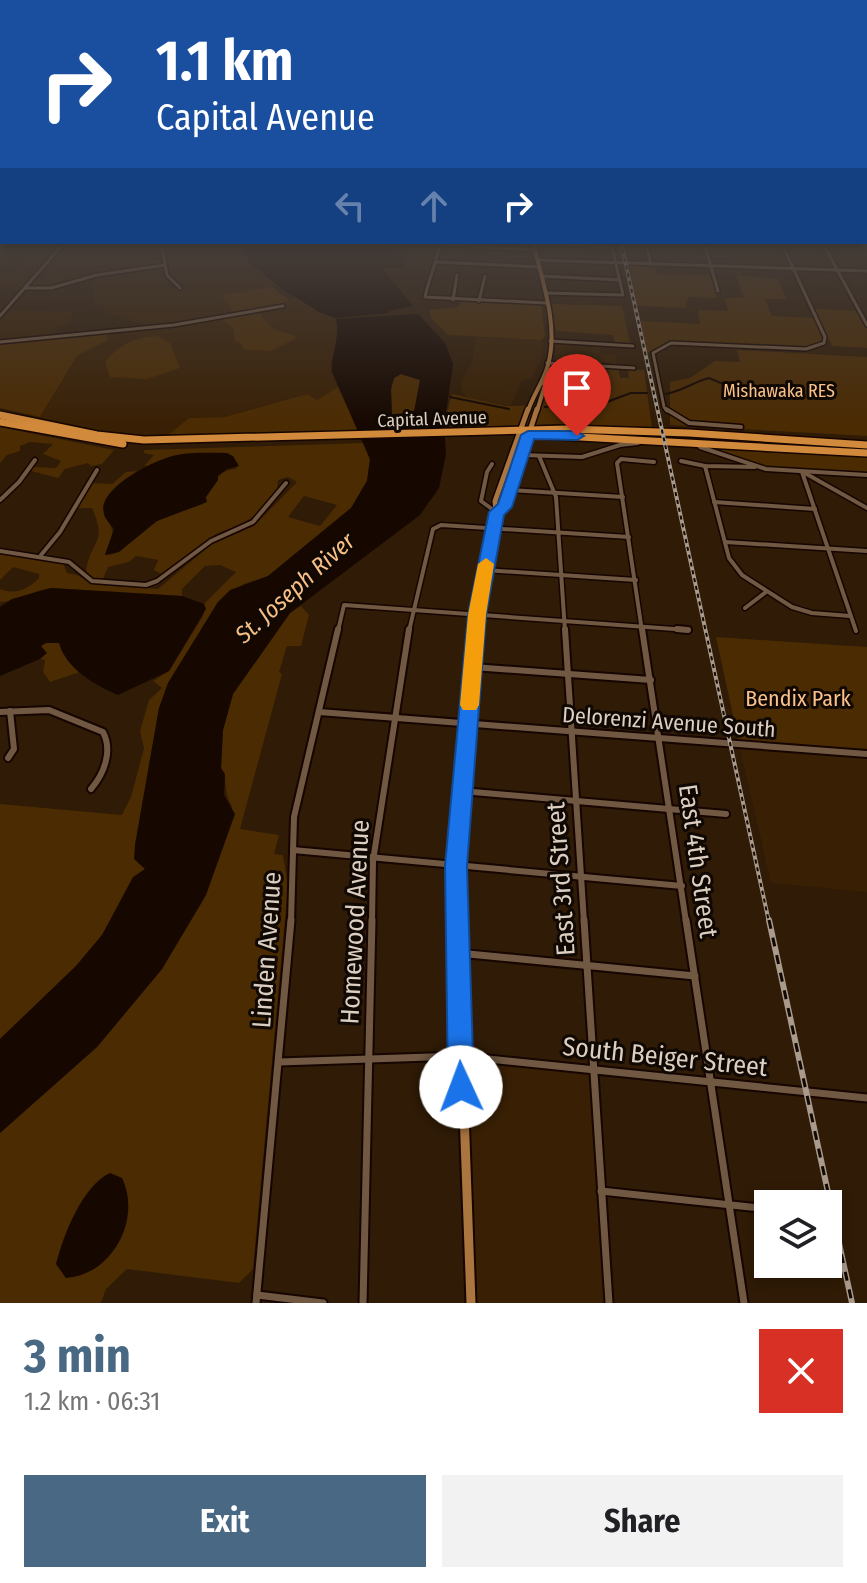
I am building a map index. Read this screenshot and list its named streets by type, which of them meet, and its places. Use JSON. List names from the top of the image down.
{
  "streets": {
    "highway": ["Capital Avenue"],
    "street": [
      "Delorenzi Avenue South",
      "East 4th Street",
      "East 3rd Street",
      "Homewood Avenue",
      "Linden Avenue",
      "South Beiger Street"
    ]
  },
  "crossings": [
    ["Delorenzi Avenue South", "East 4th Street"],
    ["Delorenzi Avenue South", "East 3rd Street"],
    ["Delorenzi Avenue South", "Homewood Avenue"],
    ["Delorenzi Avenue South", "Linden Avenue"],
    ["East 4th Street", "South Beiger Street"],
    ["East 3rd Street", "South Beiger Street"],
    ["Homewood Avenue", "Linden Avenue"],
    ["Homewood Avenue", "South Beiger Street"],
    ["Linden Avenue", "South Beiger Street"]
  ],
  "water": ["St. Joseph River"],
  "parks": ["Mishawaka RES", "Bendix Park"],
  "page": {
    "turn": ["1.1 km", "Capital Avenue"],
    "heading": ["3 min", "1.2 km · 06:31"],
    "buttons": ["Exit", "Share"]
  }
}
